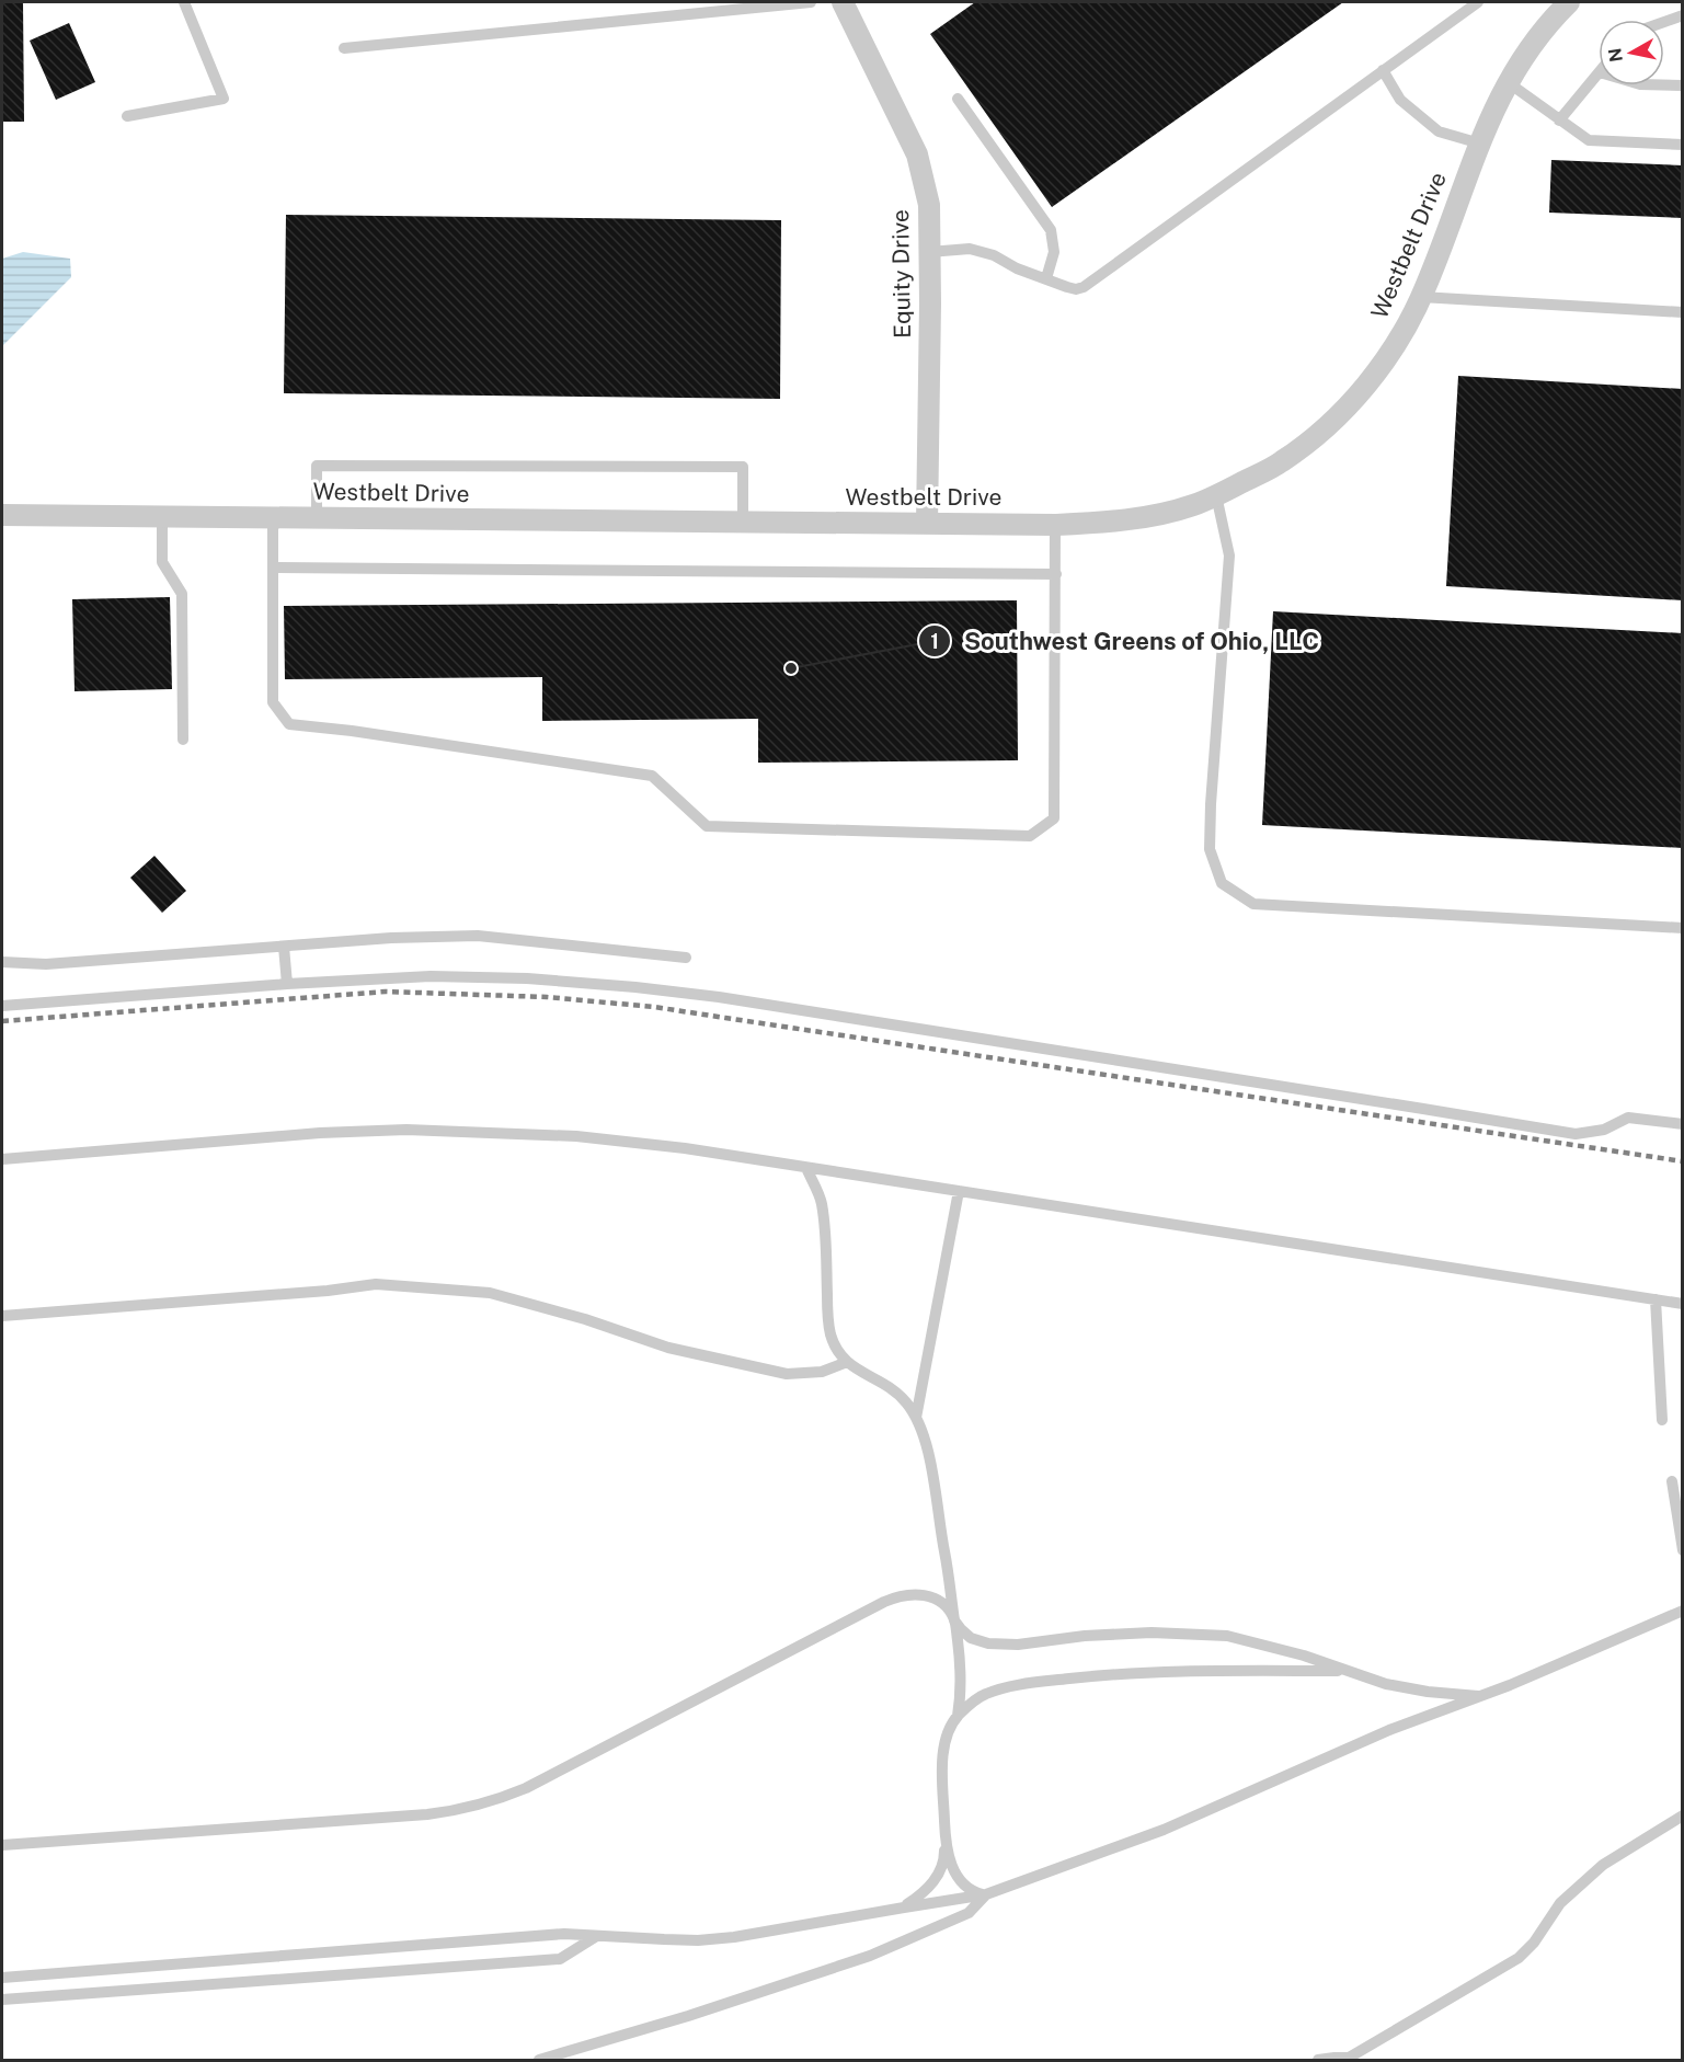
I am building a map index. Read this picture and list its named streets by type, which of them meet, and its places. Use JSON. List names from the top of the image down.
{
  "streets": {
    "street": ["Westbelt Drive", "Equity Drive"]
  },
  "crossings": [
    ["Westbelt Drive", "Equity Drive"]
  ],
  "places": ["Southwest Greens of Ohio, LLC"],
  "north": "left"
}
